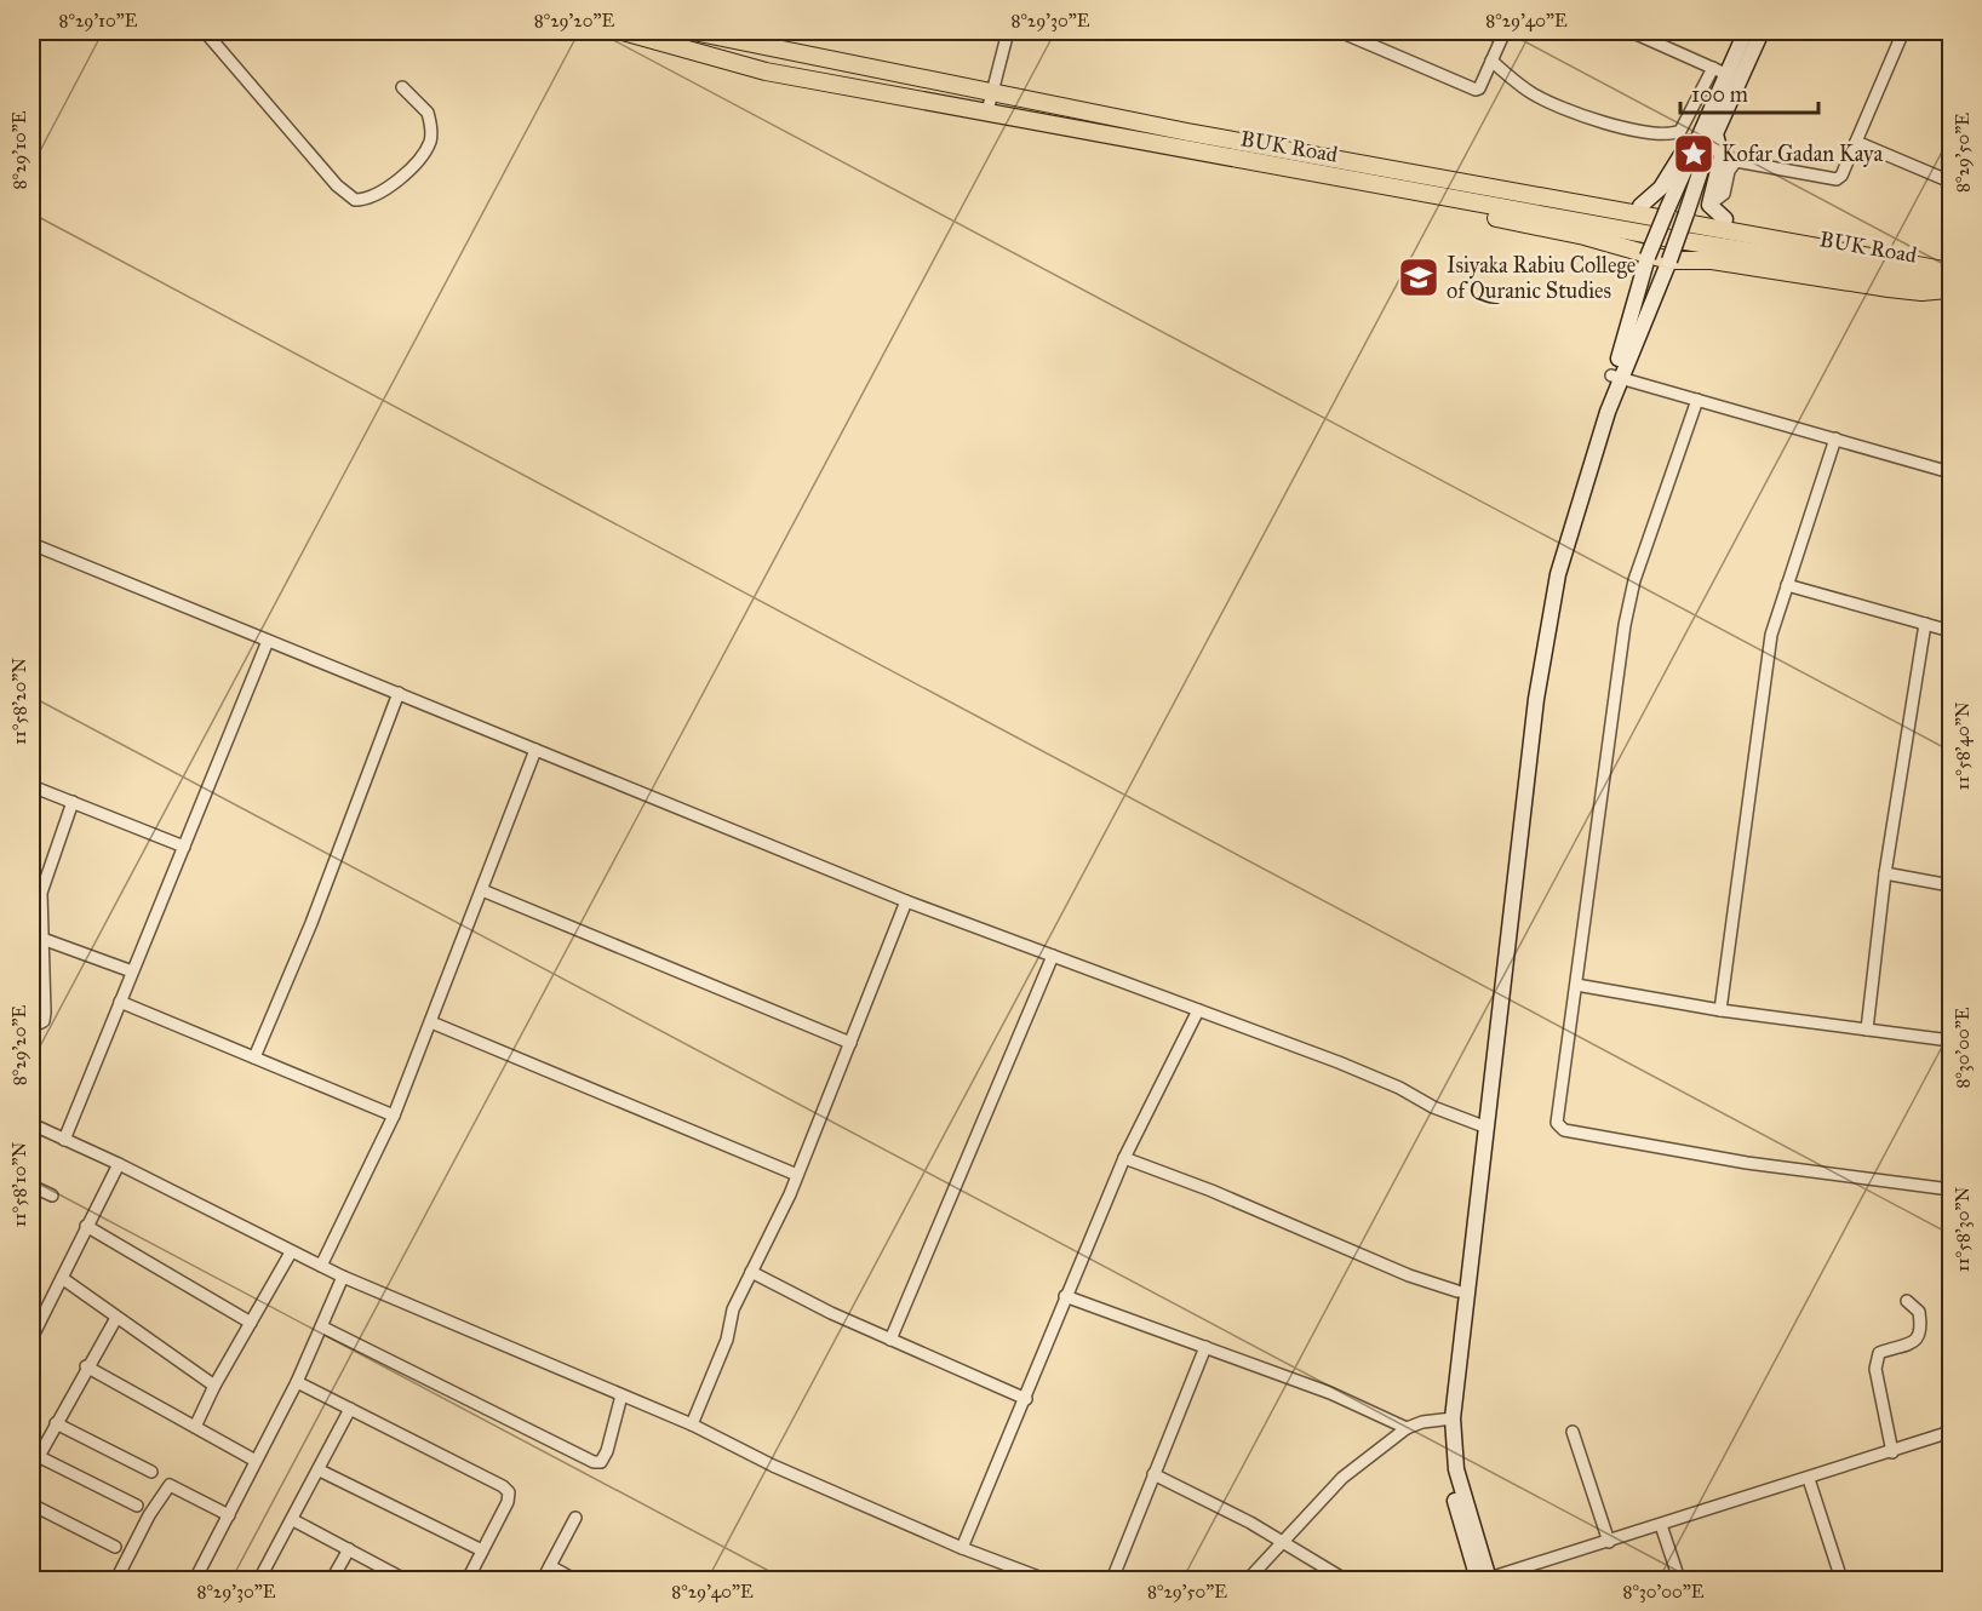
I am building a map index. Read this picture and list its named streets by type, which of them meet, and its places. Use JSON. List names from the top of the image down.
{
  "streets": {
    "main road": ["BUK Road"]
  },
  "places": {
    "place": ["Kofar Gadan Kaya"],
    "school or university": ["Isiyaka Rabiu College of Quranic Studies"]
  },
  "scale_bar": "100 m",
  "coordinates": [
    "8°29'10\"E",
    "8°29'20\"E",
    "8°29'30\"E",
    "8°29'40\"E",
    "8°29'50\"E",
    "11°58'20\"N",
    "11°58'40\"N",
    "8°30'00\"E",
    "11°58'10\"N",
    "11°58'30\"N"
  ]
}
